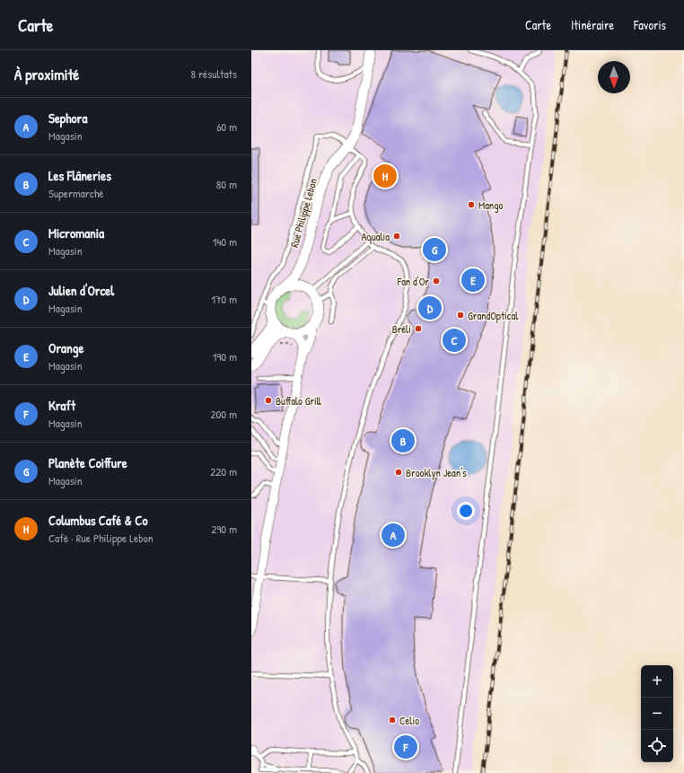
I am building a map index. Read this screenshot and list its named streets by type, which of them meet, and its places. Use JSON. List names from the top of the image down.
{
  "streets": {
    "street": ["Rue Philippe Lebon"]
  },
  "places": [
    "Mango",
    "Aqualia",
    "Fan d'Or",
    "GrandOptical",
    "Bréli",
    "Buffalo Grill",
    "Brooklyn Jean's",
    "Celio"
  ],
  "north": "bottom",
  "page": {
    "header": "Carte",
    "nav": ["Carte", "Itinéraire", "Favoris"],
    "heading": ["À proximité", "8 résultats"],
    "list": [
      {
        "mark": "A",
        "name": "Sephora",
        "note": "Magasin",
        "value": "60 m"
      },
      {
        "mark": "B",
        "name": "Les Flâneries",
        "note": "Supermarché",
        "value": "80 m"
      },
      {
        "mark": "C",
        "name": "Micromania",
        "note": "Magasin",
        "value": "140 m"
      },
      {
        "mark": "D",
        "name": "Julien d'Orcel",
        "note": "Magasin",
        "value": "170 m"
      },
      {
        "mark": "E",
        "name": "Orange",
        "note": "Magasin",
        "value": "190 m"
      },
      {
        "mark": "F",
        "name": "Kraft",
        "note": "Magasin",
        "value": "200 m"
      },
      {
        "mark": "G",
        "name": "Planète Coiffure",
        "note": "Magasin",
        "value": "220 m"
      },
      {
        "mark": "H",
        "name": "Columbus Café & Co",
        "note": "Café · Rue Philippe Lebon",
        "value": "290 m"
      }
    ],
    "pins": [
      "H",
      "G",
      "E",
      "D",
      "C",
      "B",
      "A",
      "F"
    ],
    "map_buttons": ["+", "−"]
  }
}
